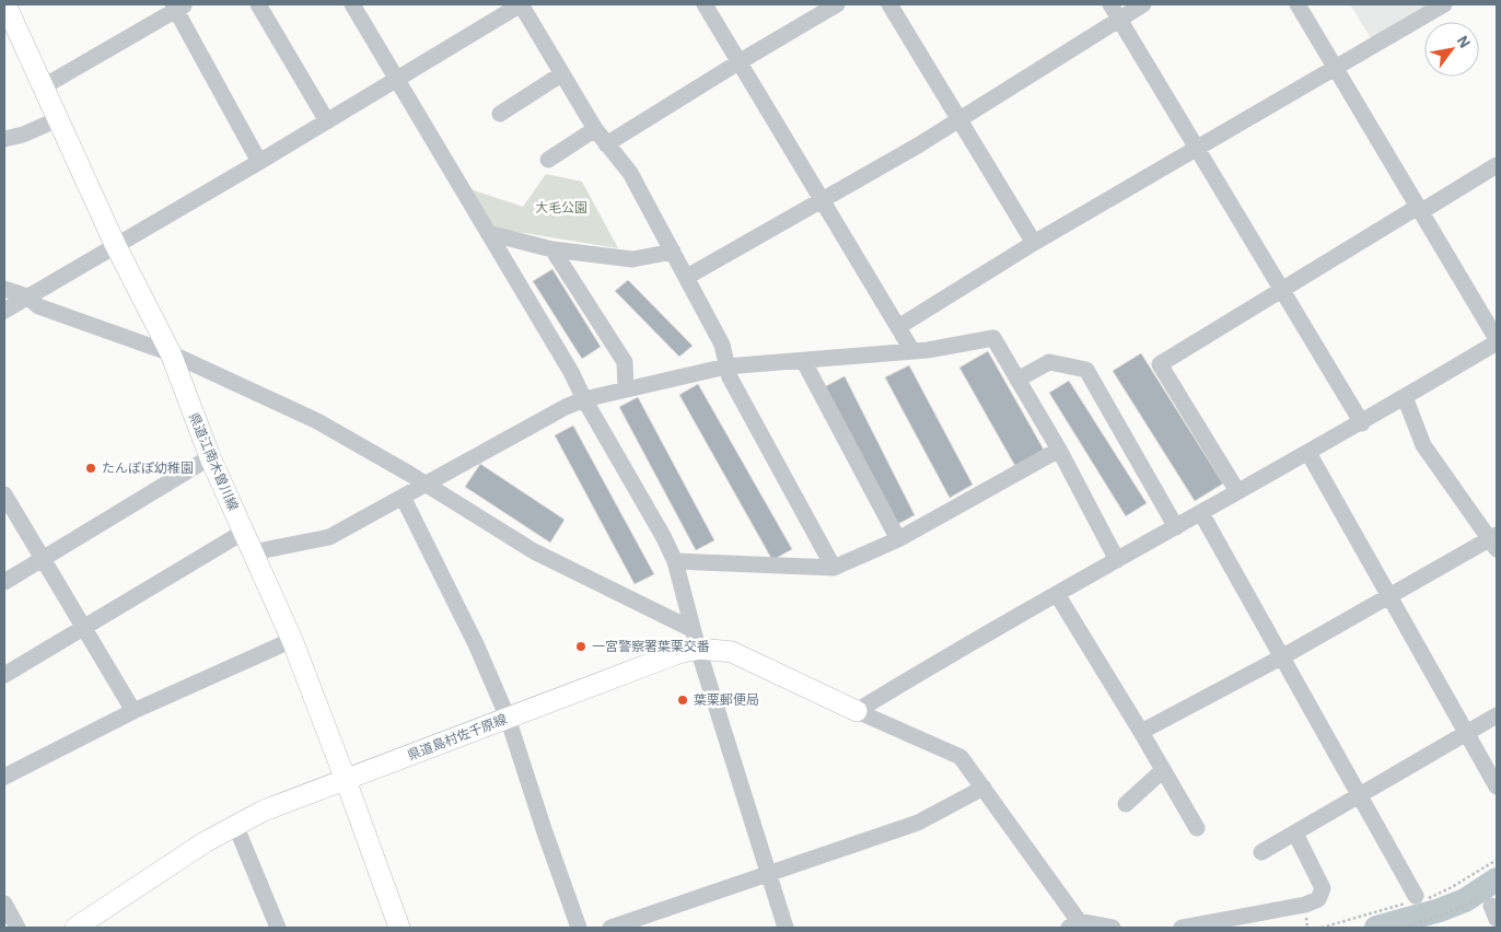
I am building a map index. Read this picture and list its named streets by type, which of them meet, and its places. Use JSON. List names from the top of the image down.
{
  "streets": {
    "main road": ["県道江南木曽川線", "県道島村佐千原線"]
  },
  "crossings": [
    ["県道江南木曽川線", "県道島村佐千原線"]
  ],
  "parks": ["大毛公園"],
  "places": ["たんぽぽ幼稚園", "一宮警察署葉栗交番", "葉栗郵便局"],
  "north": "top right"
}
